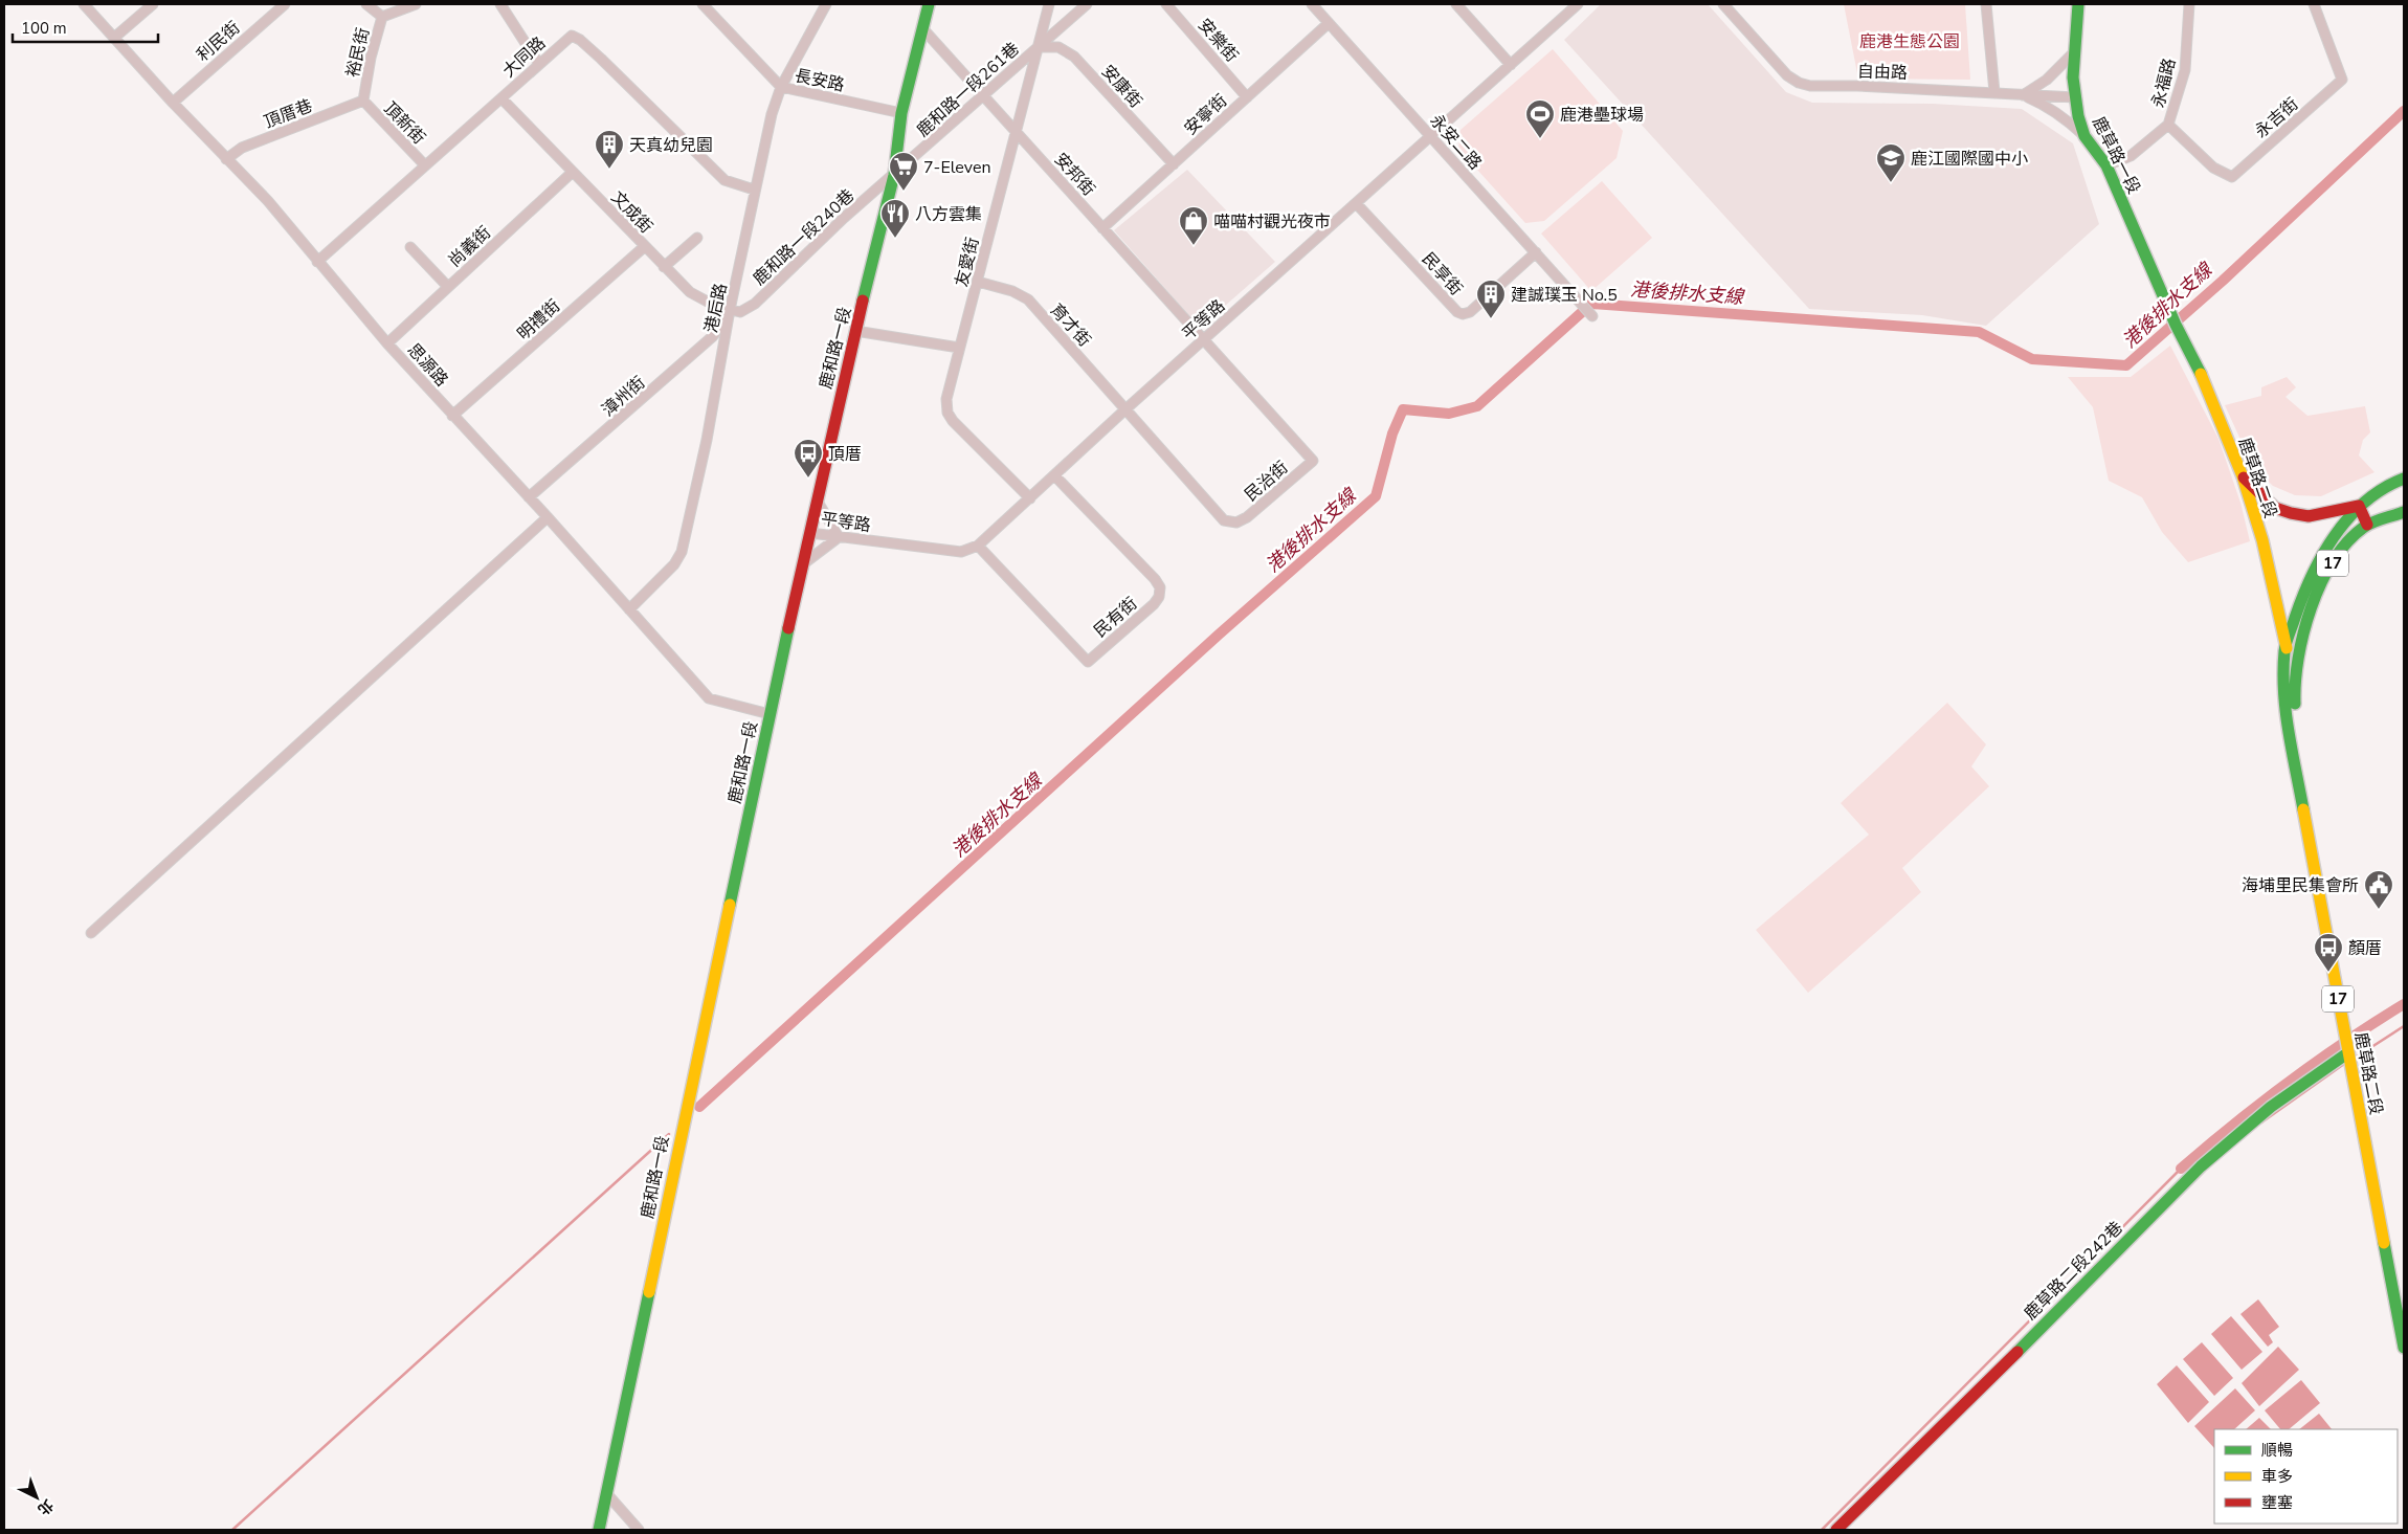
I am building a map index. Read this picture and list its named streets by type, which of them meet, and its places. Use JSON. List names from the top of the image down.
{
  "streets": {
    "main road": [
      "鹿草路一段",
      "鹿和路一段",
      "鹿草路二段",
      "17",
      "鹿草路二段242巷"
    ],
    "street": [
      "安樂街",
      "利民街",
      "裕民街",
      "大同路",
      "自由路",
      "長安路",
      "永福路",
      "安康街",
      "鹿和路一段261巷",
      "頂厝巷",
      "安寧街",
      "永吉街",
      "頂新街",
      "永安二路",
      "安邦街",
      "文成街",
      "鹿和路一段240巷",
      "尚義街",
      "友愛街",
      "民享街",
      "港后路",
      "明禮街",
      "平等路",
      "育才街",
      "思源路",
      "漳州街",
      "民治街",
      "民有街"
    ]
  },
  "crossings": [
    ["安樂街", "安寧街"],
    ["利民街", "思源路"],
    ["裕民街", "頂厝巷"],
    ["裕民街", "頂新街"],
    ["大同路", "頂新街"],
    ["大同路", "文成街"],
    ["大同路", "港后路"],
    ["大同路", "思源路"],
    ["自由路", "鹿草路一段"],
    ["長安路", "港后路"],
    ["長安路", "鹿和路一段"],
    ["永福路", "永吉街"],
    ["永福路", "鹿草路一段"],
    ["安康街", "鹿和路一段261巷"],
    ["安康街", "安寧街"],
    ["安康街", "友愛街"],
    ["鹿和路一段261巷", "安邦街"],
    ["鹿和路一段261巷", "鹿和路一段240巷"],
    ["鹿和路一段261巷", "友愛街"],
    ["鹿和路一段261巷", "鹿和路一段"],
    ["頂厝巷", "頂新街"],
    ["頂厝巷", "思源路"],
    ["安寧街", "永安二路"],
    ["安寧街", "安邦街"],
    ["永安二路", "民享街"],
    ["永安二路", "平等路"],
    ["鹿草路一段", "鹿草路二段"],
    ["安邦街", "友愛街"],
    ["安邦街", "平等路"],
    ["安邦街", "鹿和路一段"],
    ["安邦街", "民治街"],
    ["文成街", "鹿和路一段240巷"],
    ["文成街", "尚義街"],
    ["文成街", "港后路"],
    ["文成街", "明禮街"],
    ["文成街", "漳州街"],
    ["鹿和路一段240巷", "港后路"],
    ["鹿和路一段240巷", "鹿和路一段"],
    ["鹿和路一段240巷", "漳州街"],
    ["尚義街", "思源路"],
    ["友愛街", "平等路"],
    ["友愛街", "育才街"],
    ["民享街", "平等路"],
    ["港后路", "思源路"],
    ["港后路", "漳州街"],
    ["明禮街", "思源路"],
    ["平等路", "育才街"],
    ["平等路", "鹿和路一段"],
    ["平等路", "民治街"],
    ["平等路", "民有街"],
    ["育才街", "民治街"],
    ["鹿和路一段", "思源路"],
    ["思源路", "漳州街"],
    ["鹿草路二段", "17"],
    ["鹿草路二段", "鹿草路二段242巷"]
  ],
  "water": ["港後排水支線"],
  "parks": ["鹿港生態公園"],
  "places": {
    "sports": ["鹿港壘球場"],
    "building": ["天真幼兒園", "建誠璞玉 No.5"],
    "school or university": ["鹿江國際國中小"],
    "supermarket": ["7-Eleven"],
    "restaurant": ["八方雲集"],
    "shop": ["喵喵村觀光夜市"],
    "bus stop": ["頂厝", "顏厝"],
    "public building": ["海埔里民集會所"]
  },
  "legend": ["順暢", "車多", "壅塞"],
  "scale_bar": "100 m",
  "north": "bottom right"
}
